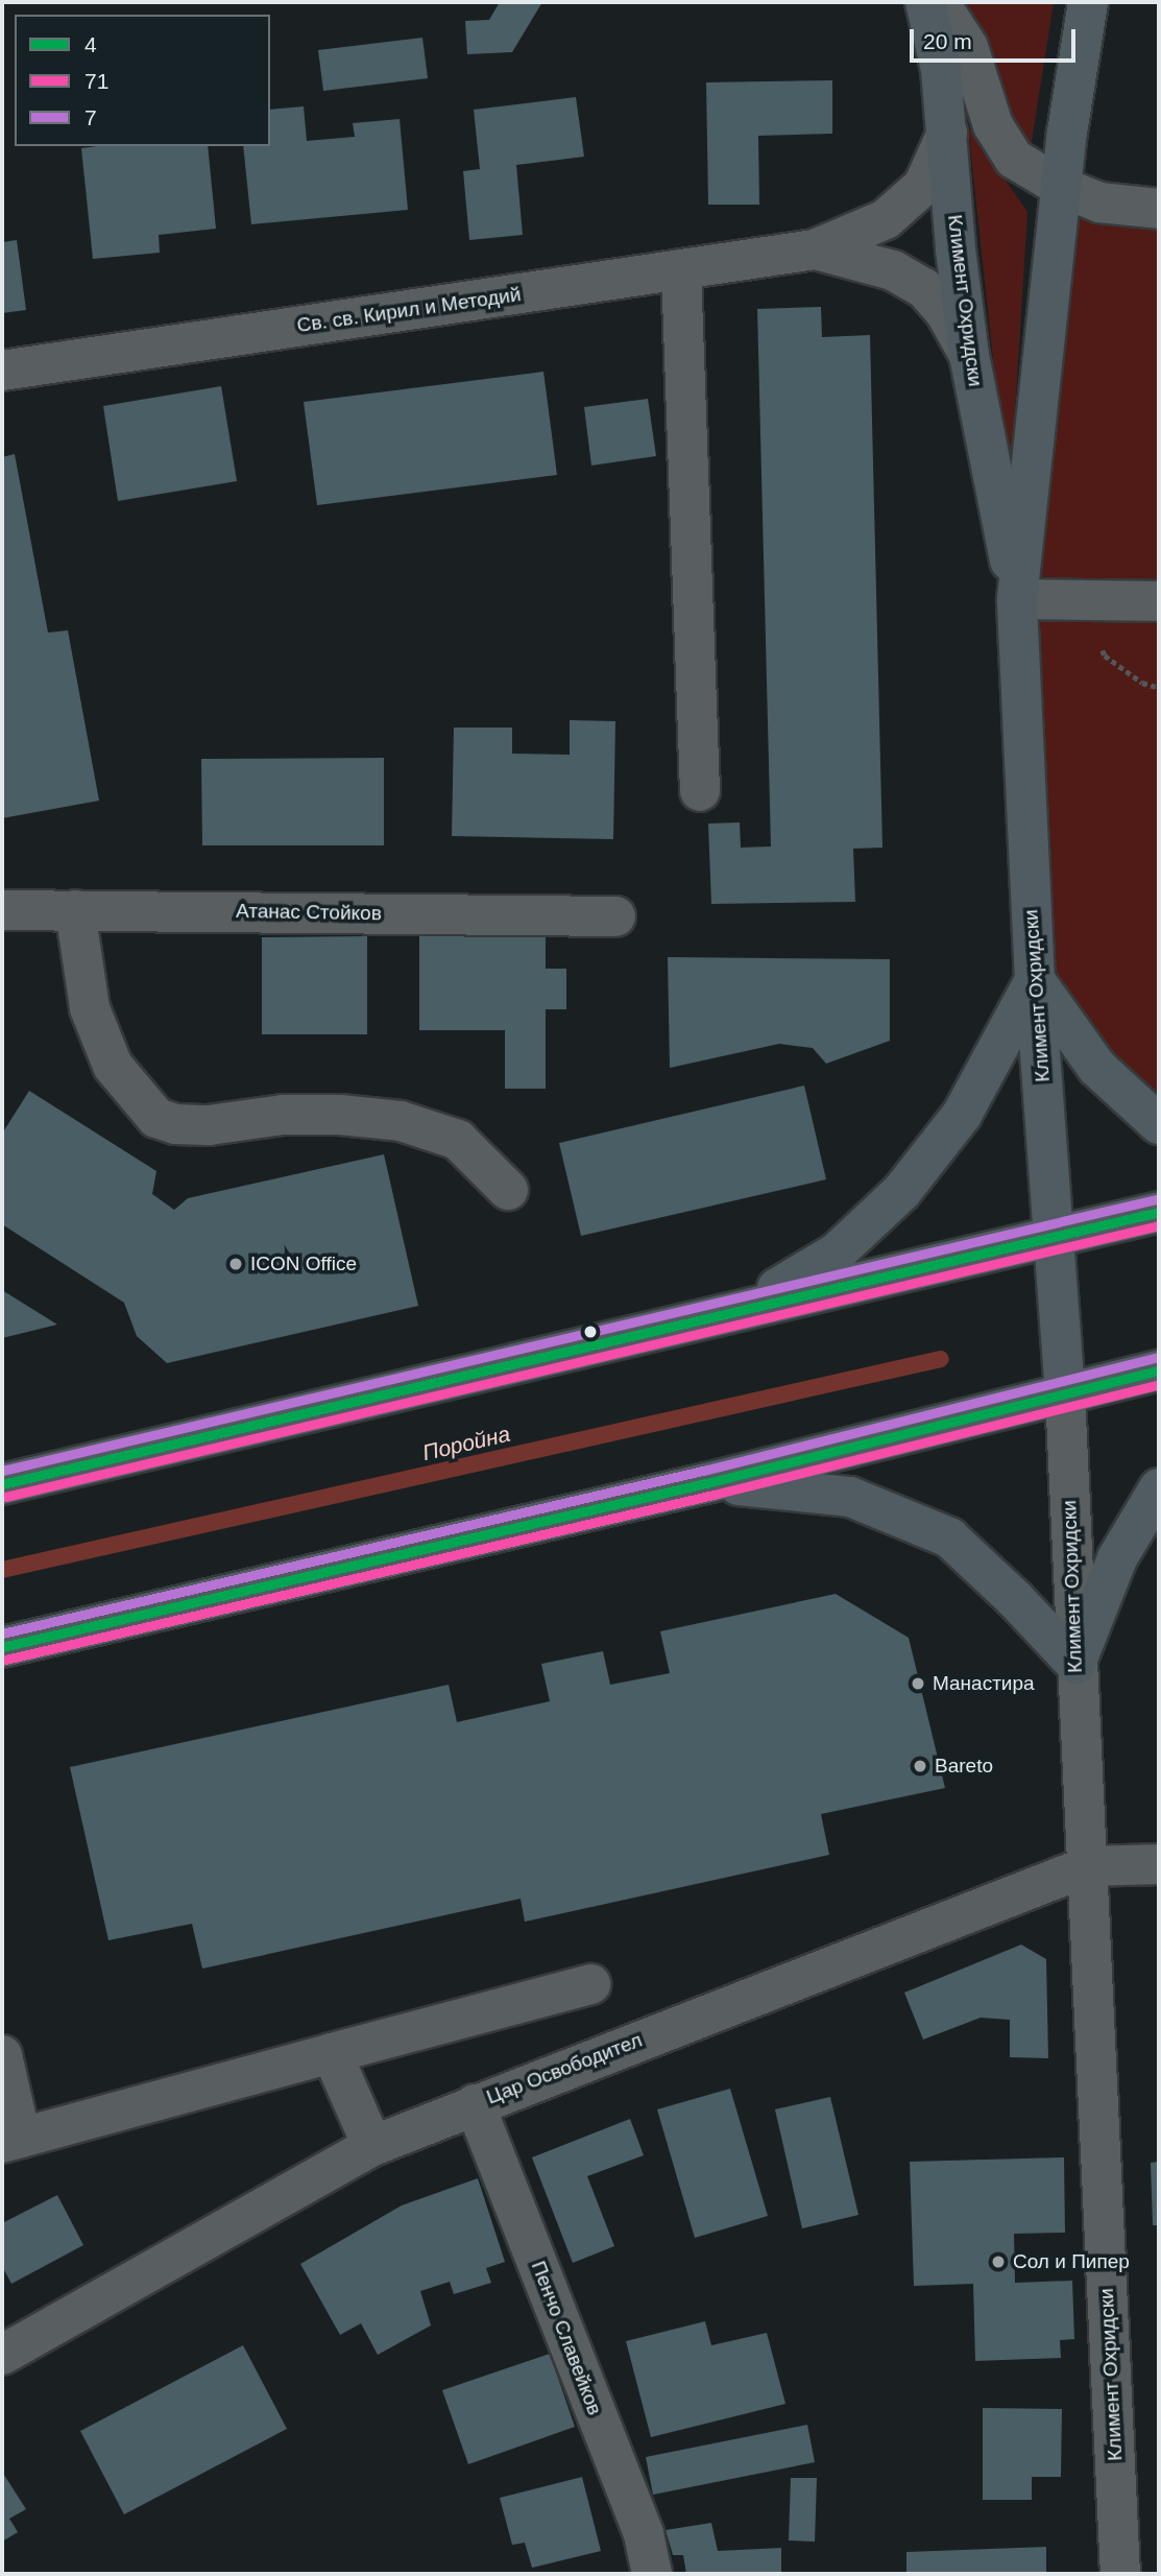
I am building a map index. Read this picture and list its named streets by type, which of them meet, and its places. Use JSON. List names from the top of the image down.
{
  "streets": {
    "main road": ["Климент Охридски"],
    "street": [
      "Св. св. Кирил и Методий",
      "Атанас Стойков",
      "Цар Освободител",
      "Пенчо Славейков"
    ]
  },
  "crossings": [
    ["Климент Охридски", "Цар Освободител"],
    ["Цар Освободител", "Пенчо Славейков"]
  ],
  "water": ["Поройна"],
  "places": [
    "ICON Office",
    "Манастира",
    "Bareto",
    "Сол и Пипер"
  ],
  "lines": ["transit line 7", "transit line 4", "transit line 71"],
  "legend": ["4", "71", "7"],
  "scale_bar": "20 m"
}
